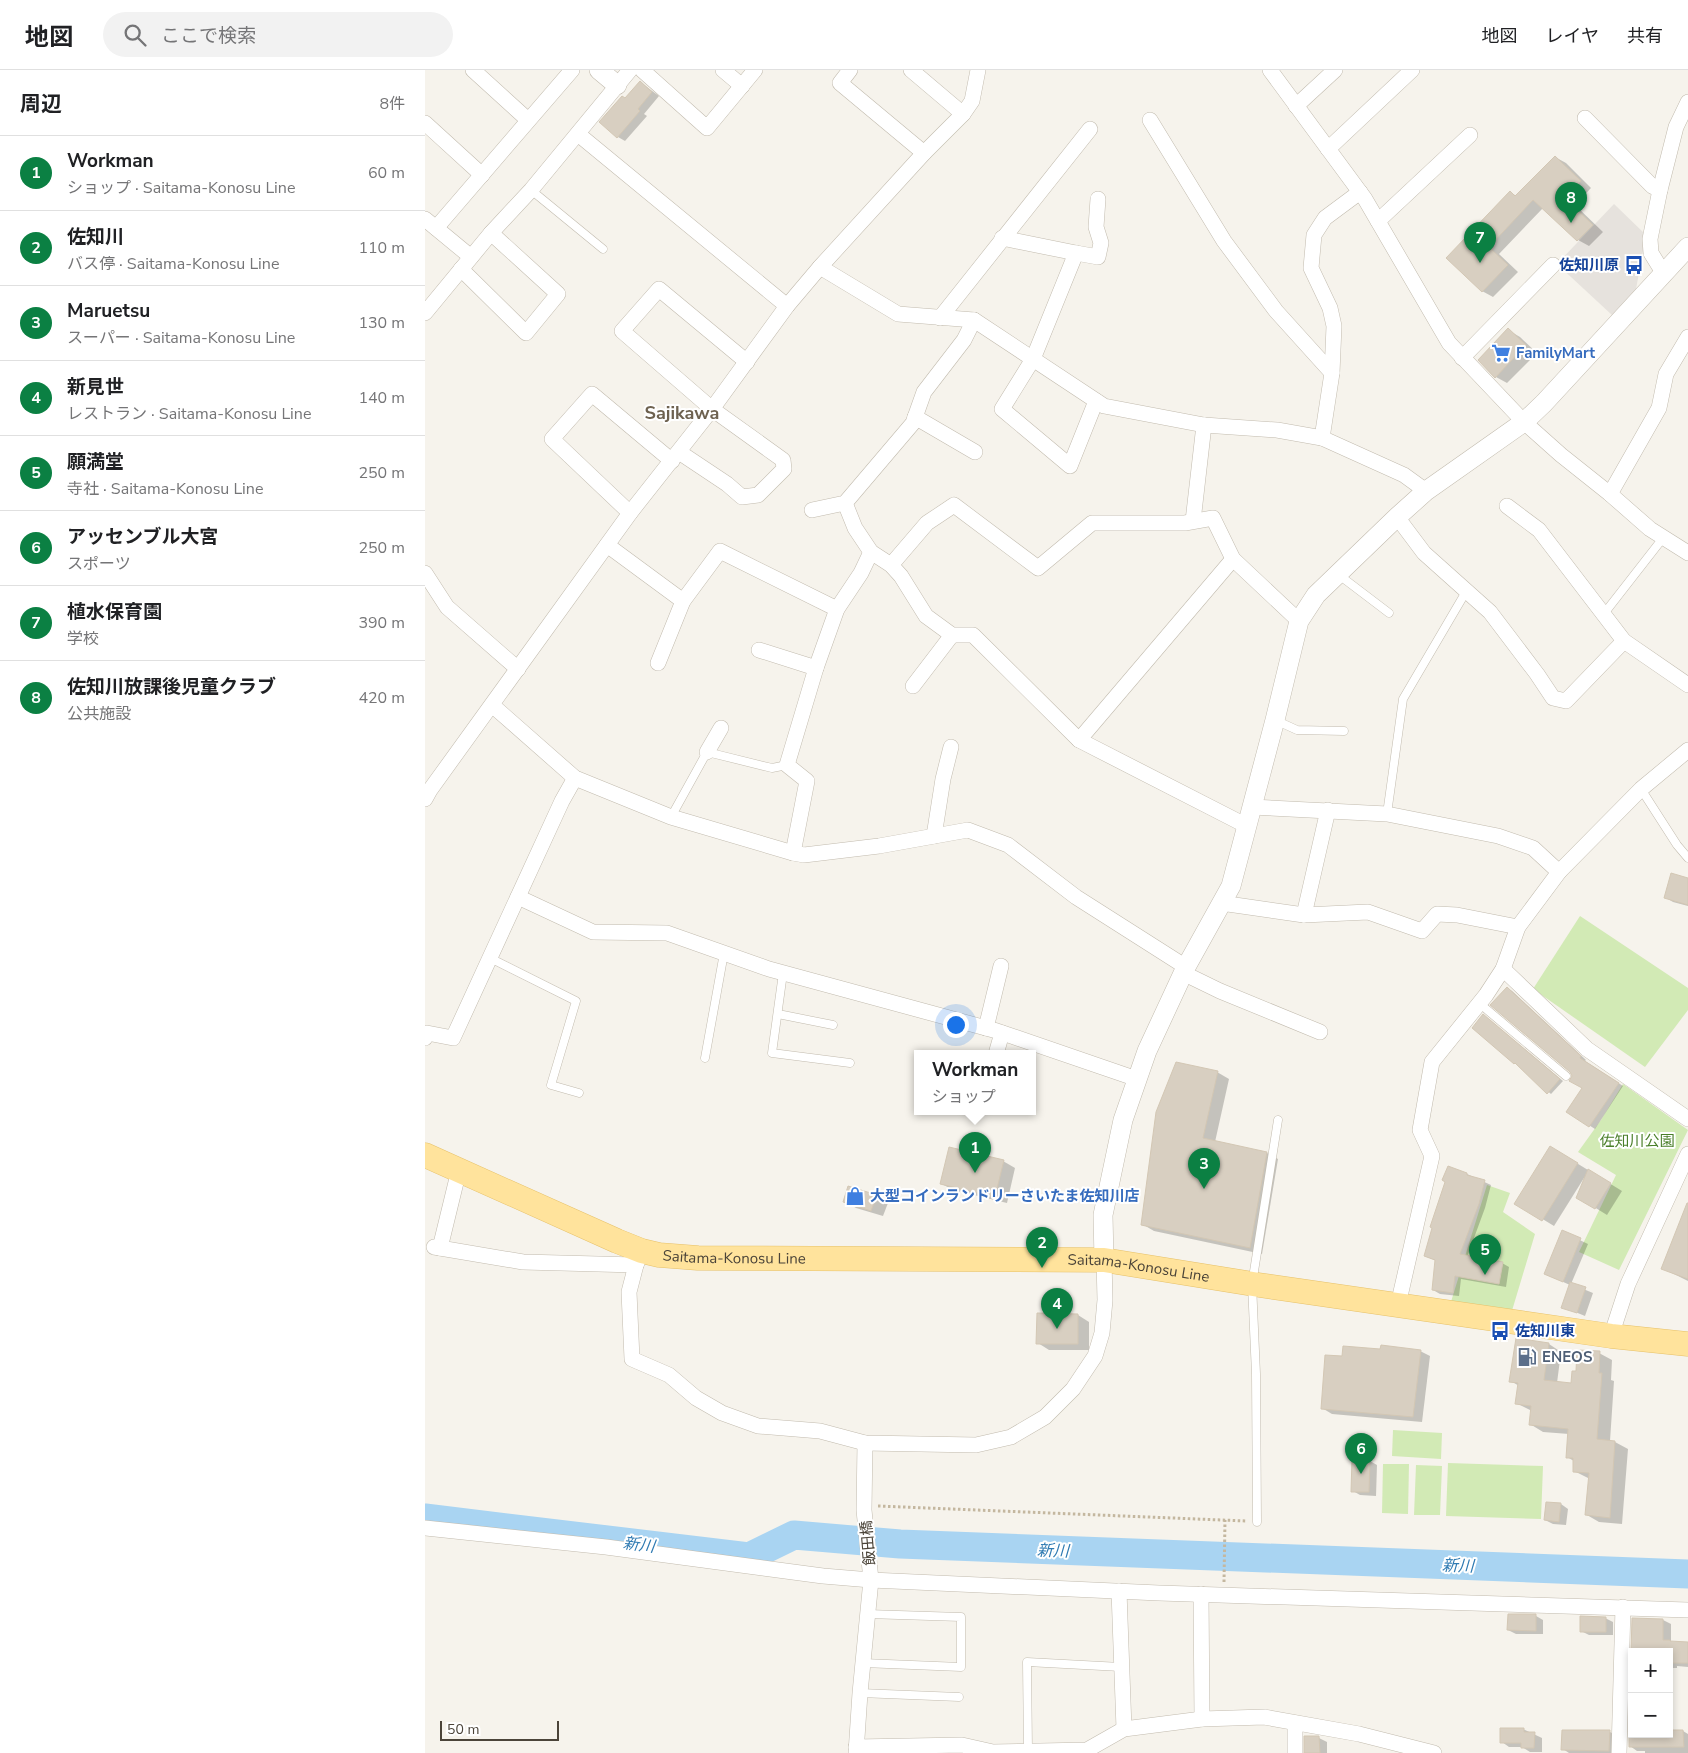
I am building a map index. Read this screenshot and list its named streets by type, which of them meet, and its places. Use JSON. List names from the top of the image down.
{
  "streets": {
    "main road": ["Saitama-Konosu Line"],
    "street": ["飯田橋"]
  },
  "districts": ["Sajikawa"],
  "water": ["新川"],
  "parks": ["佐知川公園"],
  "places": {
    "bus stop": ["佐知川原", "佐知川東"],
    "supermarket": ["FamilyMart"],
    "shop": ["大型コインランドリーさいたま佐知川店"],
    "fuel station": ["ENEOS"]
  },
  "scale_bar": "50 m",
  "page": {
    "header": "地図",
    "search": "ここで検索",
    "nav": ["地図", "レイヤ", "共有"],
    "heading": ["周辺", "8件"],
    "list": [
      {
        "mark": "1",
        "name": "Workman",
        "note": "ショップ · Saitama-Konosu Line",
        "value": "60 m"
      },
      {
        "mark": "2",
        "name": "佐知川",
        "note": "バス停 · Saitama-Konosu Line",
        "value": "110 m"
      },
      {
        "mark": "3",
        "name": "Maruetsu",
        "note": "スーパー · Saitama-Konosu Line",
        "value": "130 m"
      },
      {
        "mark": "4",
        "name": "新見世",
        "note": "レストラン · Saitama-Konosu Line",
        "value": "140 m"
      },
      {
        "mark": "5",
        "name": "願満堂",
        "note": "寺社 · Saitama-Konosu Line",
        "value": "250 m"
      },
      {
        "mark": "6",
        "name": "アッセンブル大宮",
        "note": "スポーツ",
        "value": "250 m"
      },
      {
        "mark": "7",
        "name": "植水保育園",
        "note": "学校",
        "value": "390 m"
      },
      {
        "mark": "8",
        "name": "佐知川放課後児童クラブ",
        "note": "公共施設",
        "value": "420 m"
      }
    ],
    "pins": [
      "8",
      "7",
      "1",
      "3",
      "2",
      "5",
      "4",
      "6"
    ],
    "popup": ["Workman", "ショップ"],
    "map_buttons": ["+", "−"],
    "scale": "50 m"
  }
}
